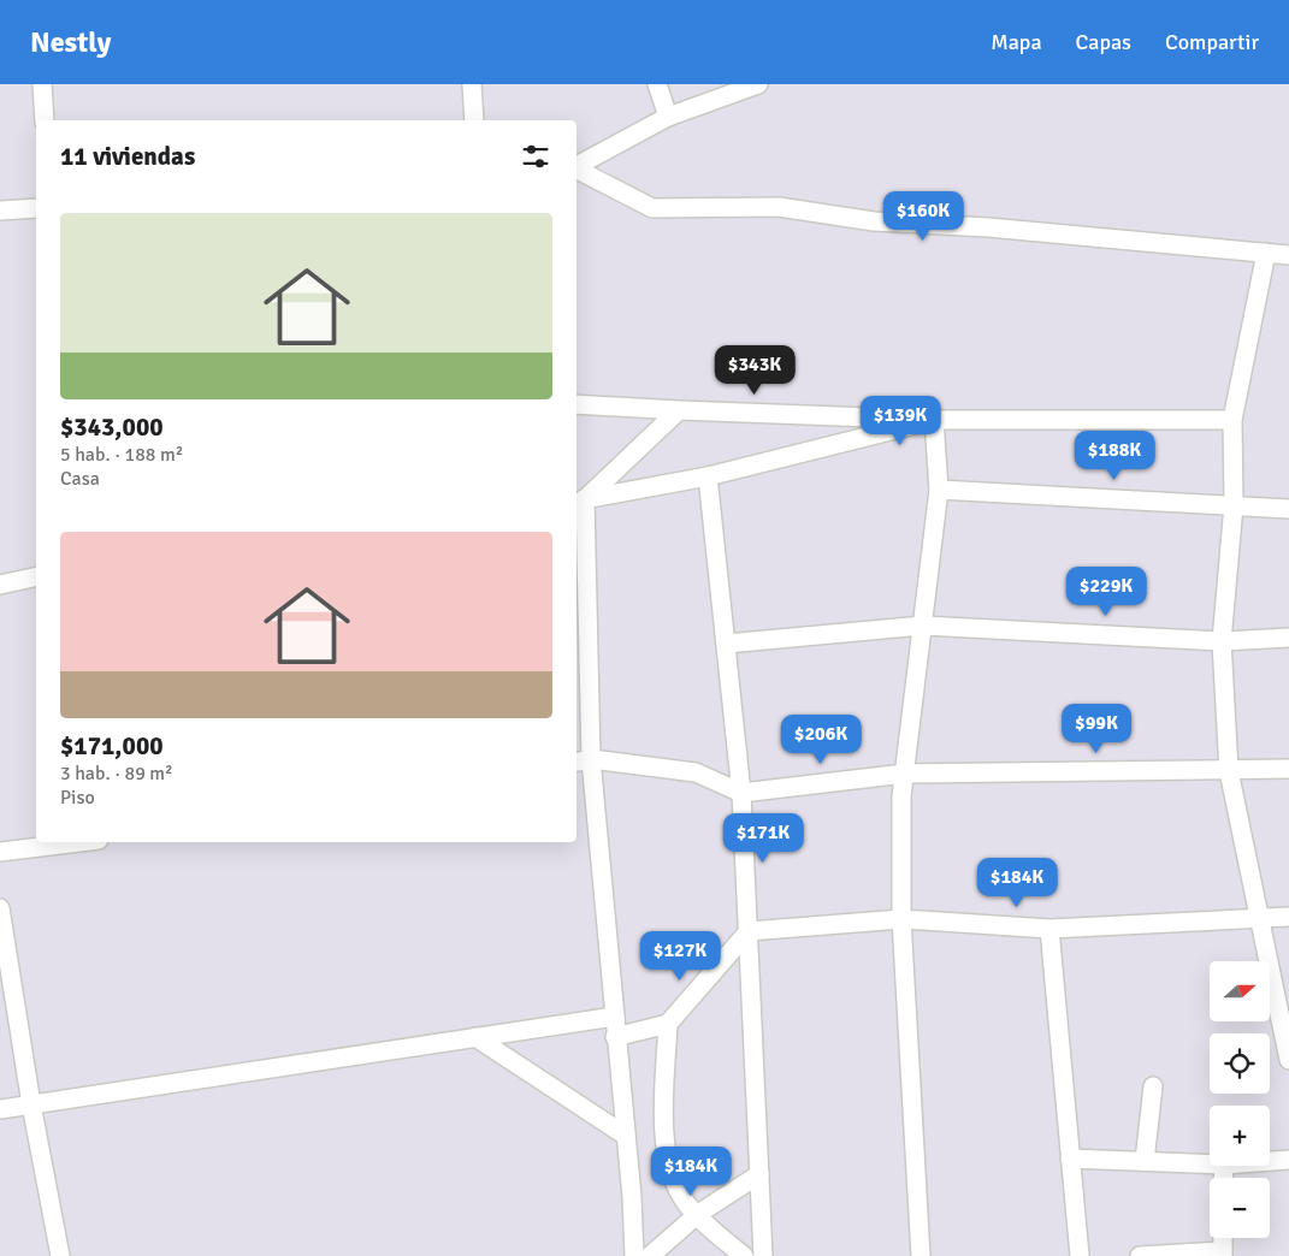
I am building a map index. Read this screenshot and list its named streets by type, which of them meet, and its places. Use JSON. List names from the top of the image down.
{
  "north": "right",
  "page": {
    "header": "Nestly",
    "nav": ["Mapa", "Capas", "Compartir"],
    "heading": "11 viviendas",
    "price": [
      "$160K",
      "$343K",
      "$139K",
      "$188K",
      "$229K",
      "$99K",
      "$206K",
      "$171K",
      "$184K",
      "$127K",
      "$184K"
    ],
    "list": [
      {
        "name": "$343,000",
        "note": "5 hab. · 188 m² · Casa"
      },
      {
        "name": "$171,000",
        "note": "3 hab. · 89 m² · Piso"
      }
    ],
    "map_buttons": ["+", "−"]
  }
}
